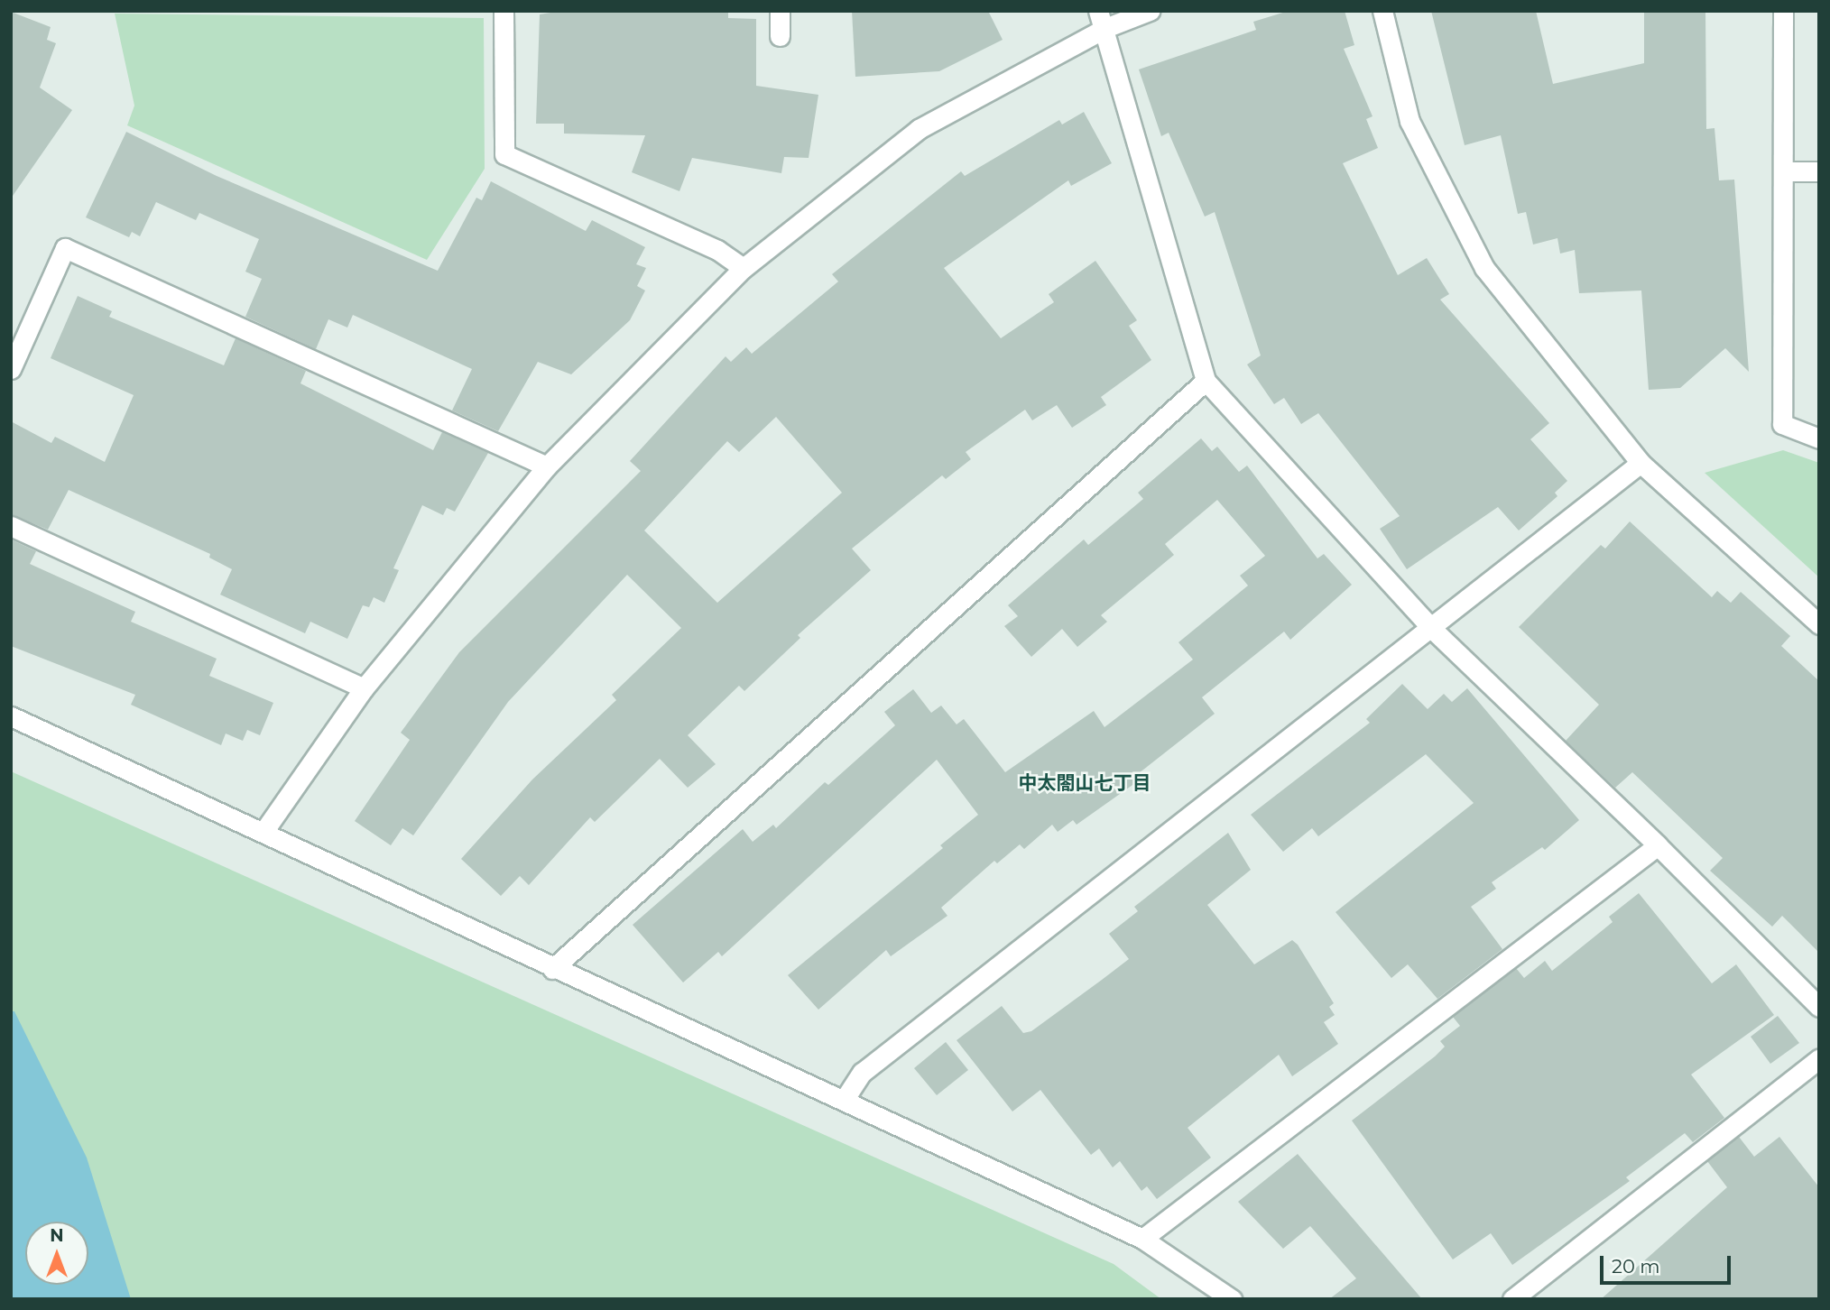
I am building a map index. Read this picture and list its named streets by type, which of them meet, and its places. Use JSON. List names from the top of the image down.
{
  "districts": ["中太閤山七丁目"],
  "scale_bar": "20 m",
  "north": "top"
}
